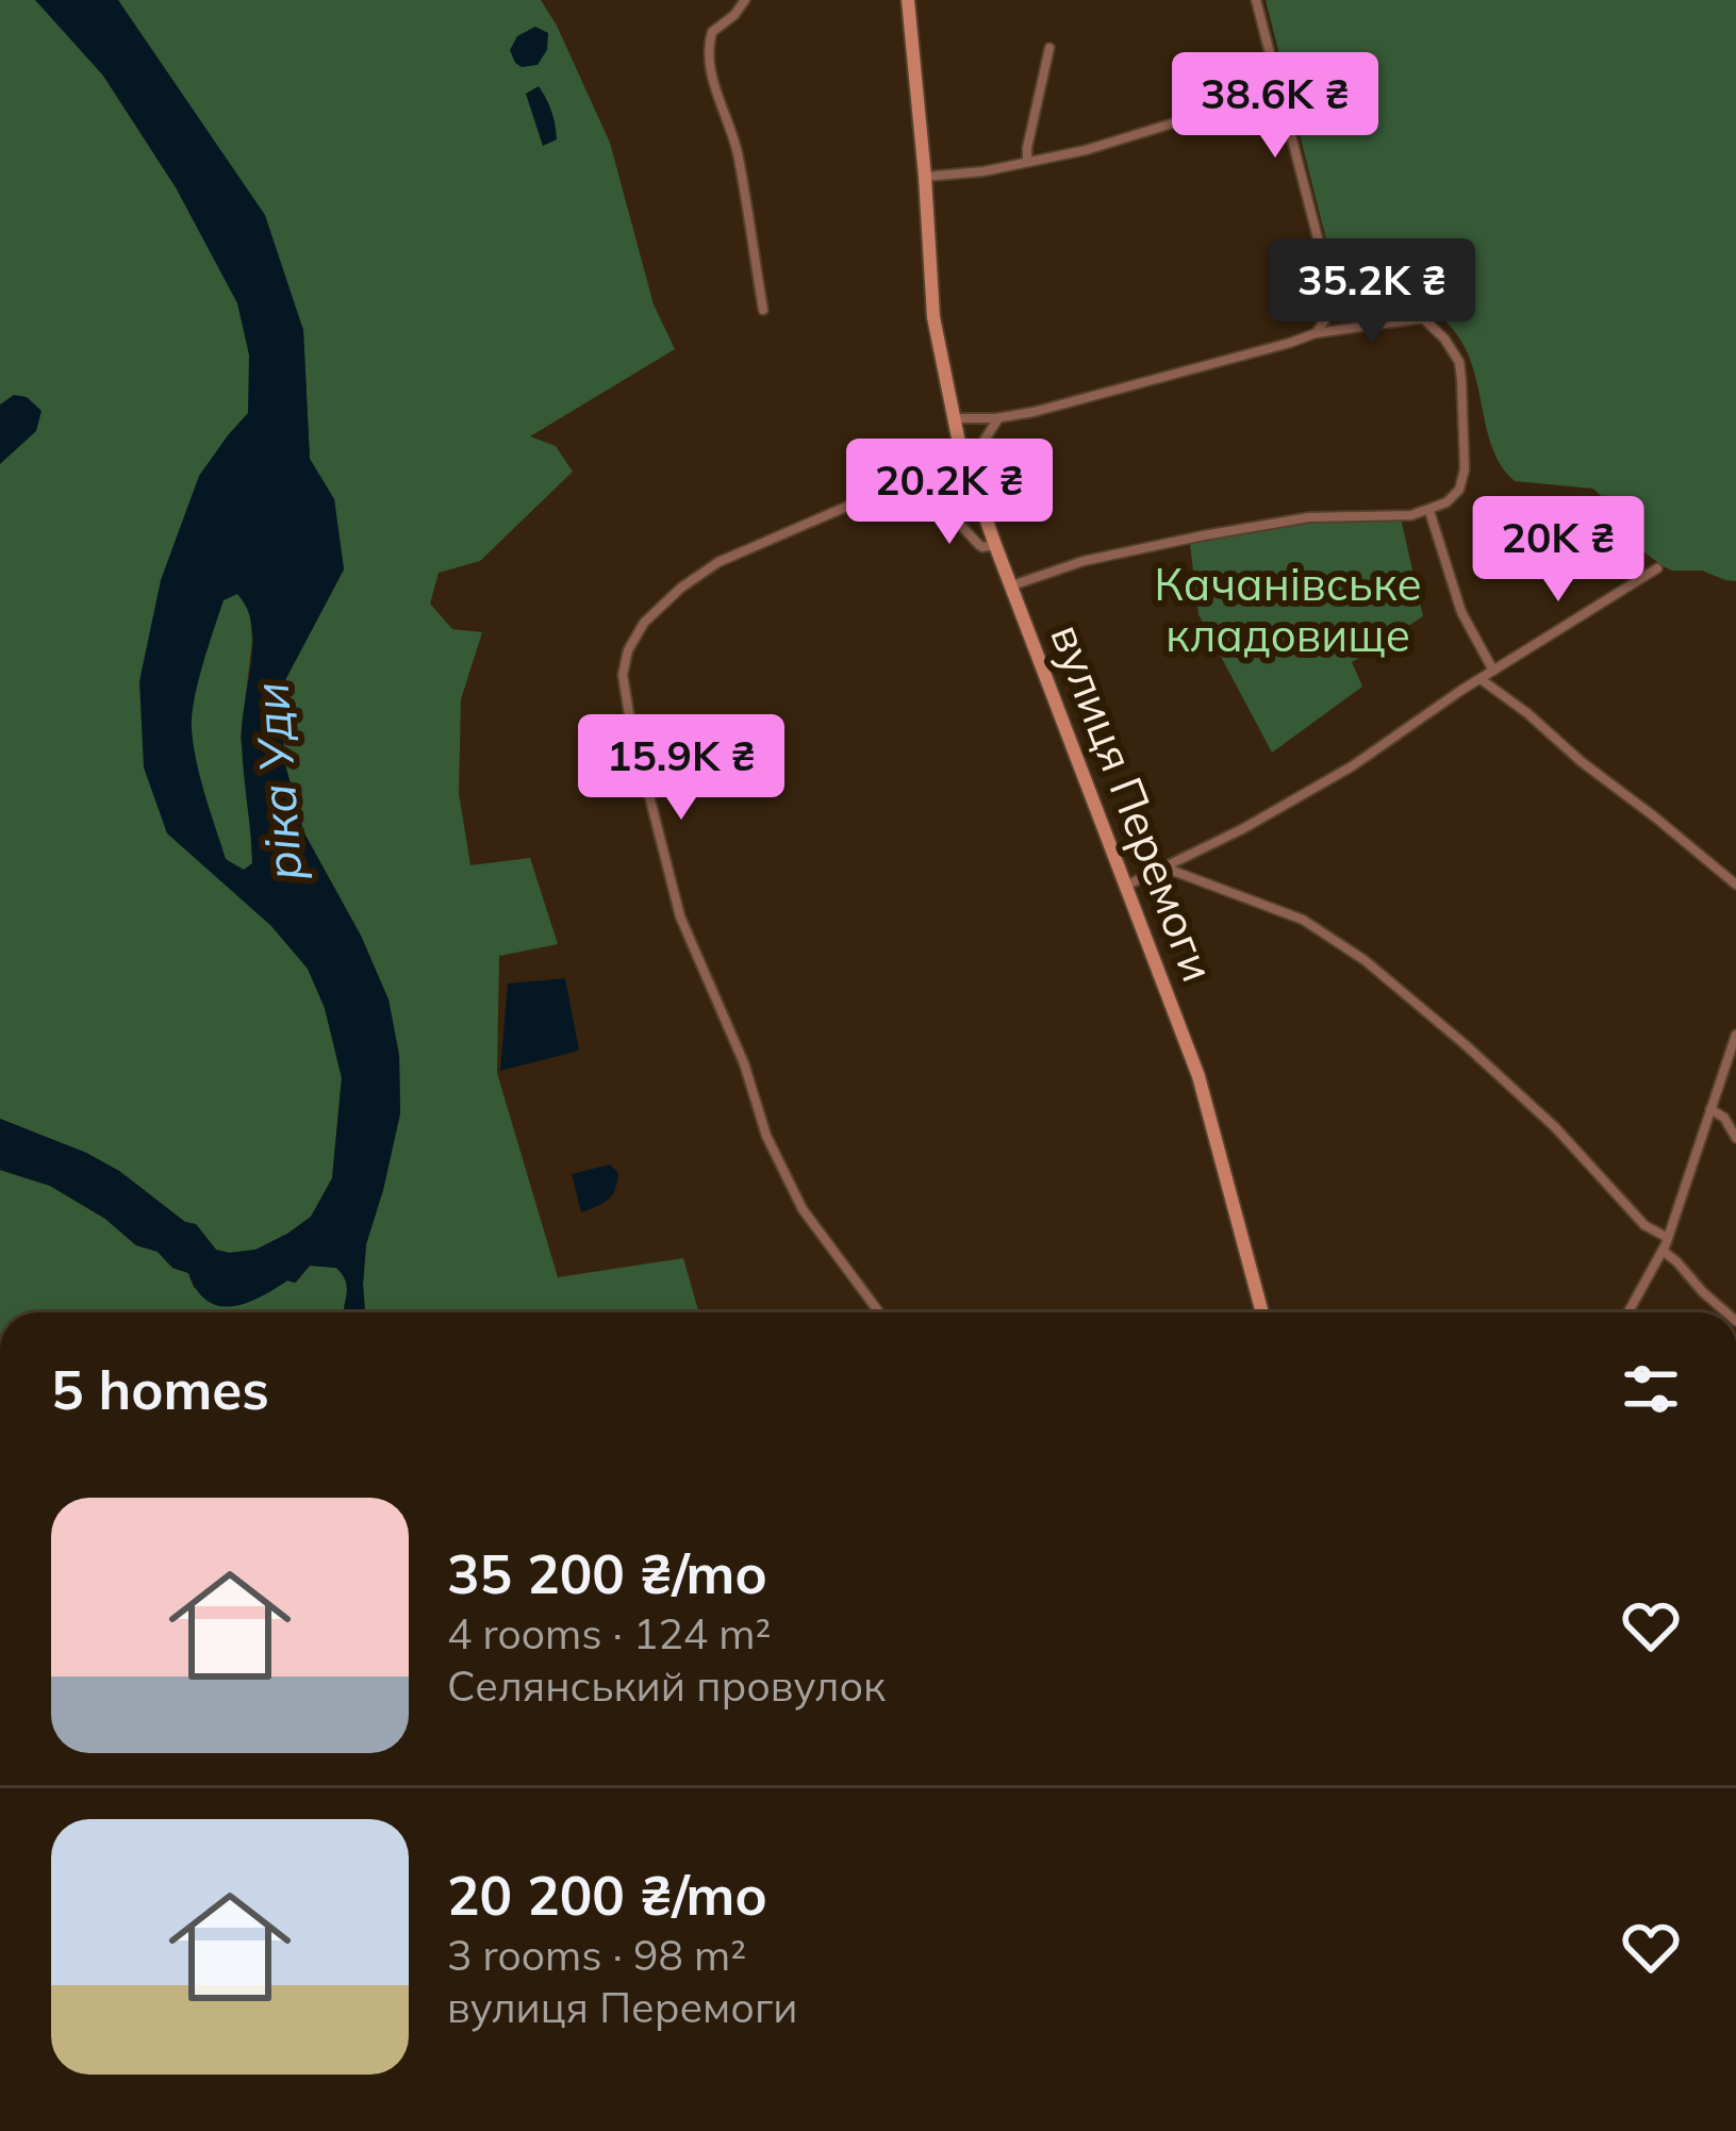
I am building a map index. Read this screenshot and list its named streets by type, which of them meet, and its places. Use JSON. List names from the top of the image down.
{
  "streets": {
    "street": ["вулиця Перемоги"]
  },
  "water": ["ріка Уди"],
  "parks": ["Качанівське кладовище"],
  "page": {
    "price": [
      "38.6K ₴",
      "35.2K ₴",
      "20.2K ₴",
      "20K ₴",
      "15.9K ₴"
    ],
    "heading": "5 homes",
    "list": [
      {
        "name": "35 200 ₴/mo",
        "note": "4 rooms · 124 m² · Селянський провулок"
      },
      {
        "name": "20 200 ₴/mo",
        "note": "3 rooms · 98 m² · вулиця Перемоги"
      }
    ]
  }
}
